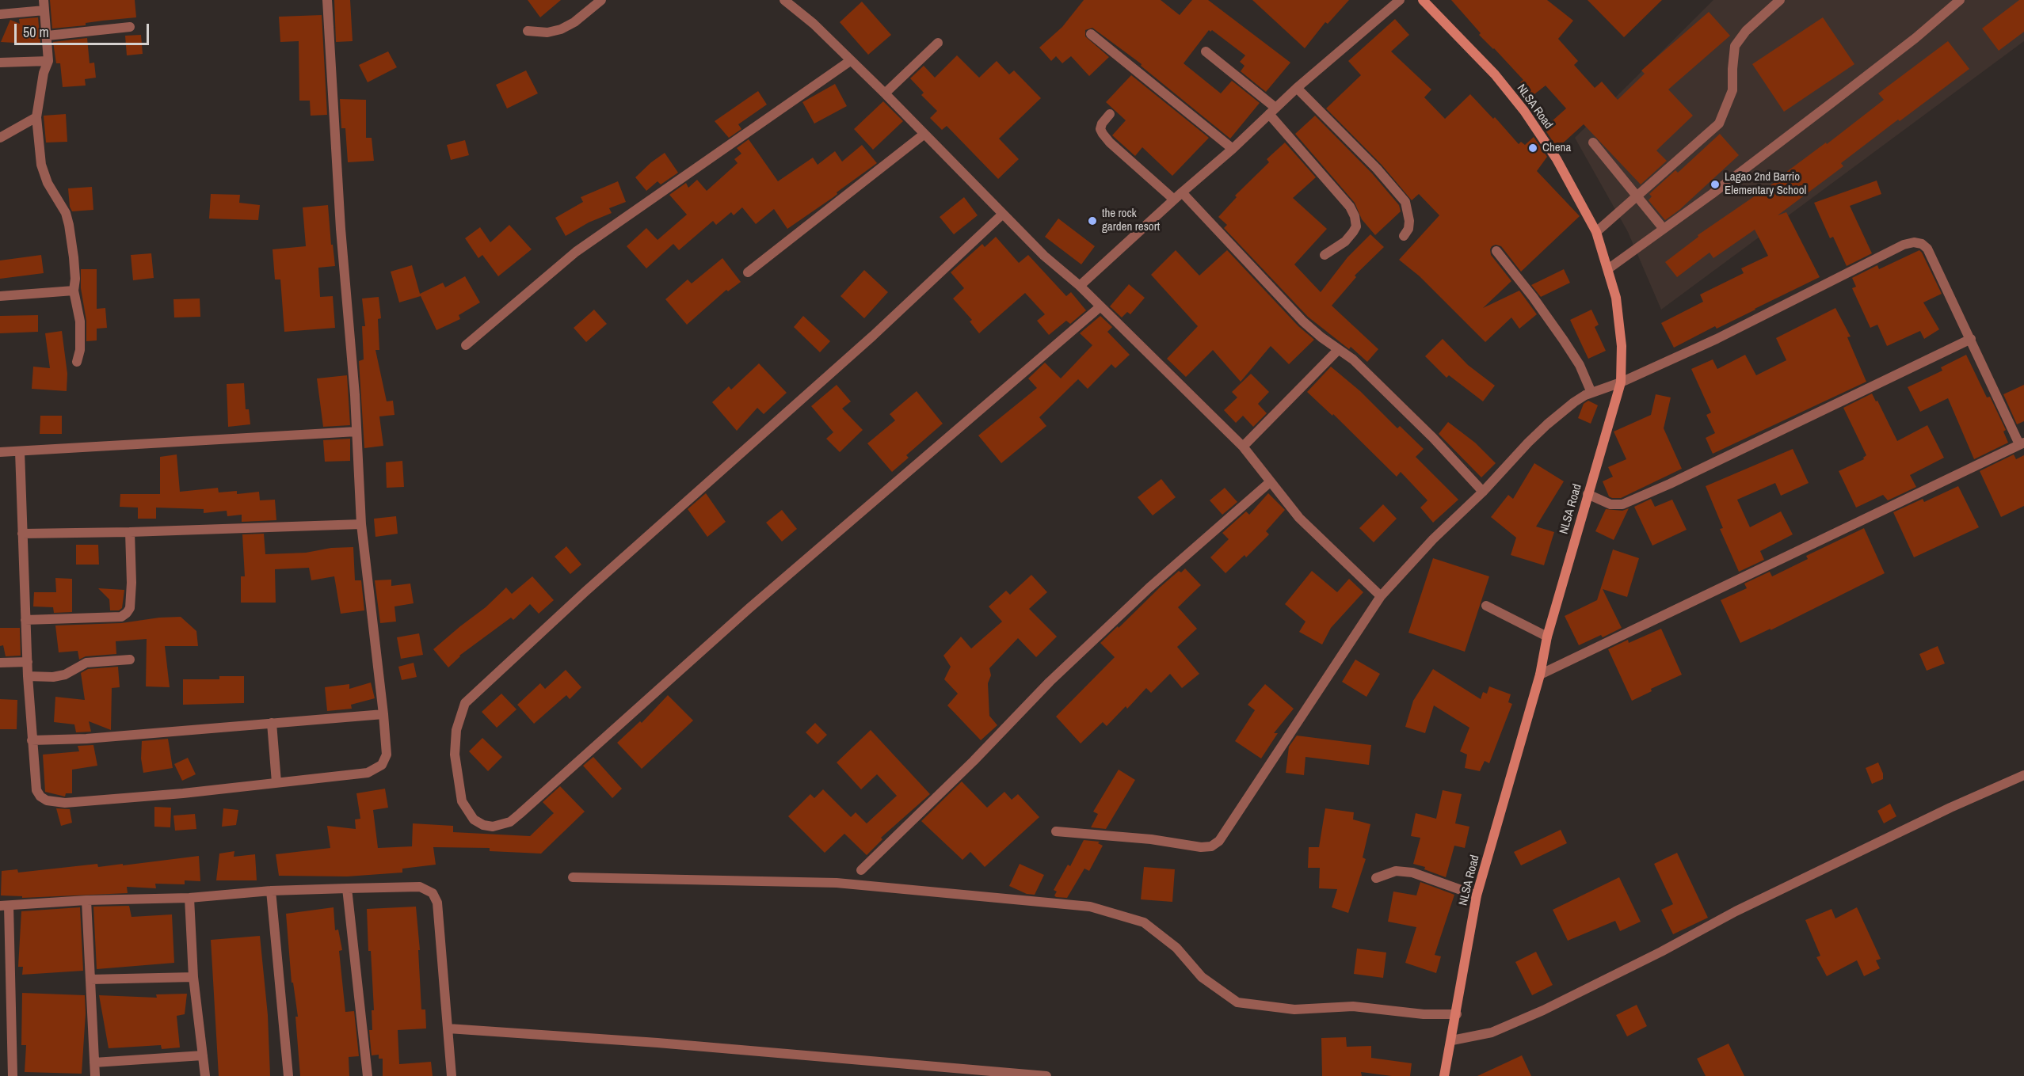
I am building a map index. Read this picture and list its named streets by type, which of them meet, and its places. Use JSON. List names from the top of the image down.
{
  "streets": {
    "main road": ["NLSA Road"]
  },
  "places": ["Chena", "Lagao 2nd Barrio Elementary School", "the rock garden resort"],
  "scale_bar": "50 m"
}
